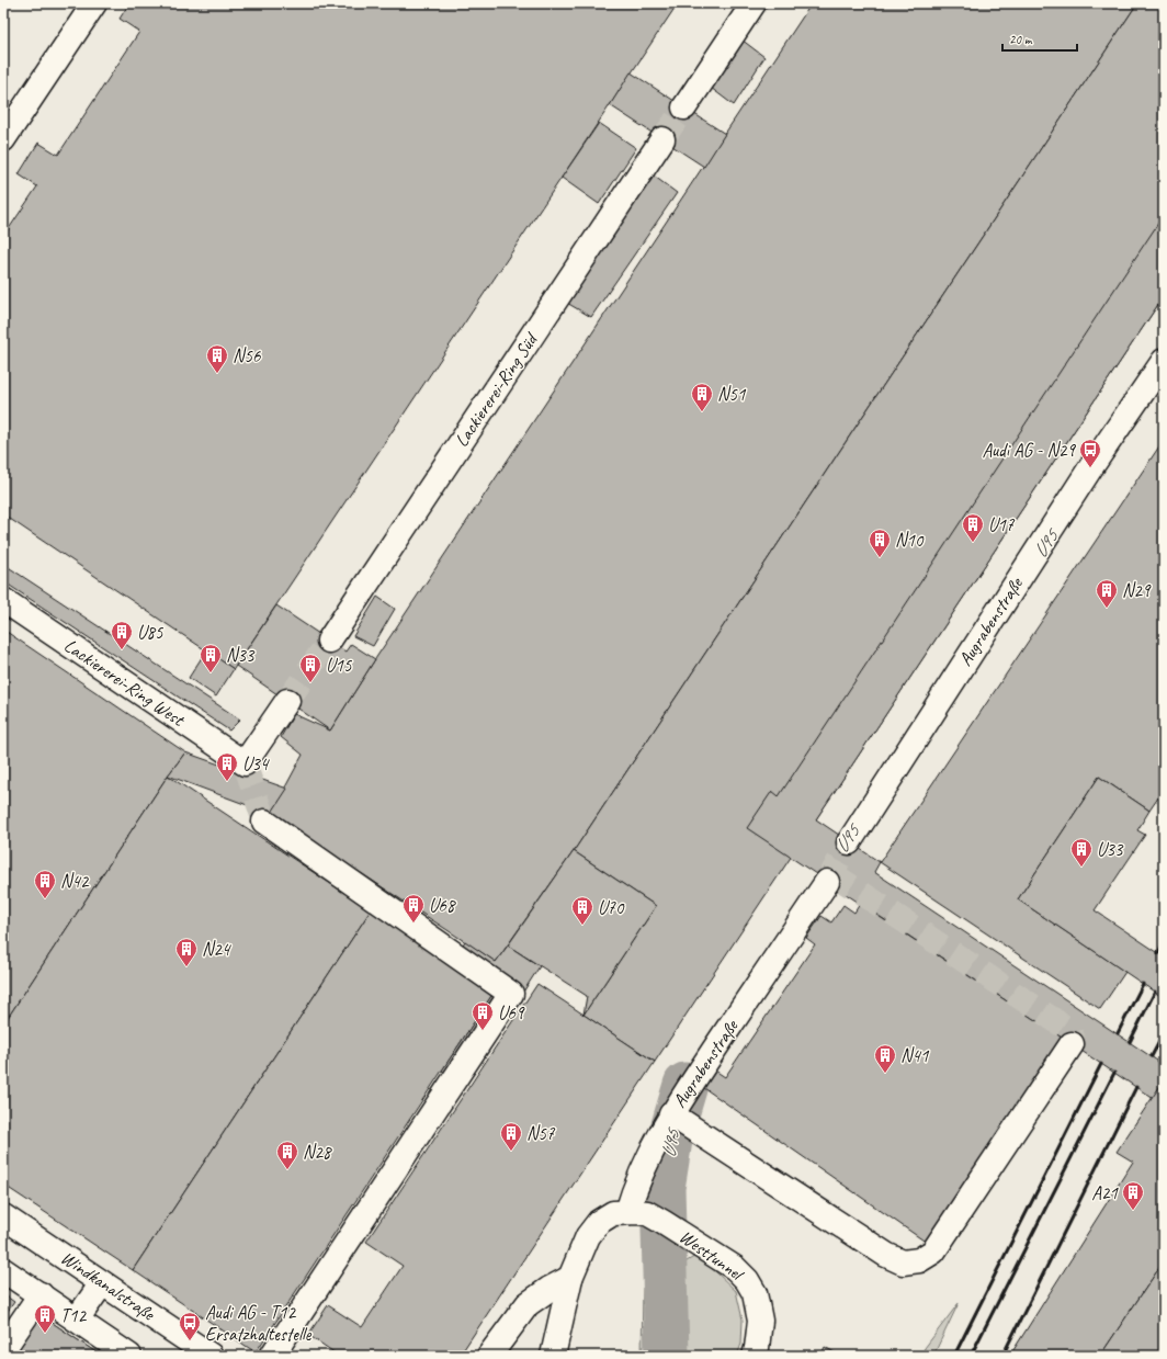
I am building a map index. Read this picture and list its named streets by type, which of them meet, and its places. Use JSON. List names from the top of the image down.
{
  "streets": {
    "lane": [
      "Lackiererei-Ring Süd",
      "Augrabenstraße",
      "Lackiererei-Ring West",
      "Westtunnel",
      "Windkanalstraße"
    ]
  },
  "crossings": [
    ["Augrabenstraße", "Westtunnel"]
  ],
  "water": ["U95"],
  "places": {
    "building": [
      "N56",
      "N51",
      "U17",
      "N10",
      "N29",
      "U85",
      "N33",
      "U15",
      "U34",
      "U33",
      "N42",
      "U68",
      "U70",
      "N24",
      "U69",
      "N41",
      "N57",
      "N28",
      "A21",
      "T12"
    ],
    "bus stop": ["Audi AG - N29", "Audi AG - T12 Ersatzhaltestelle"]
  },
  "scale_bar": "20 m"
}
